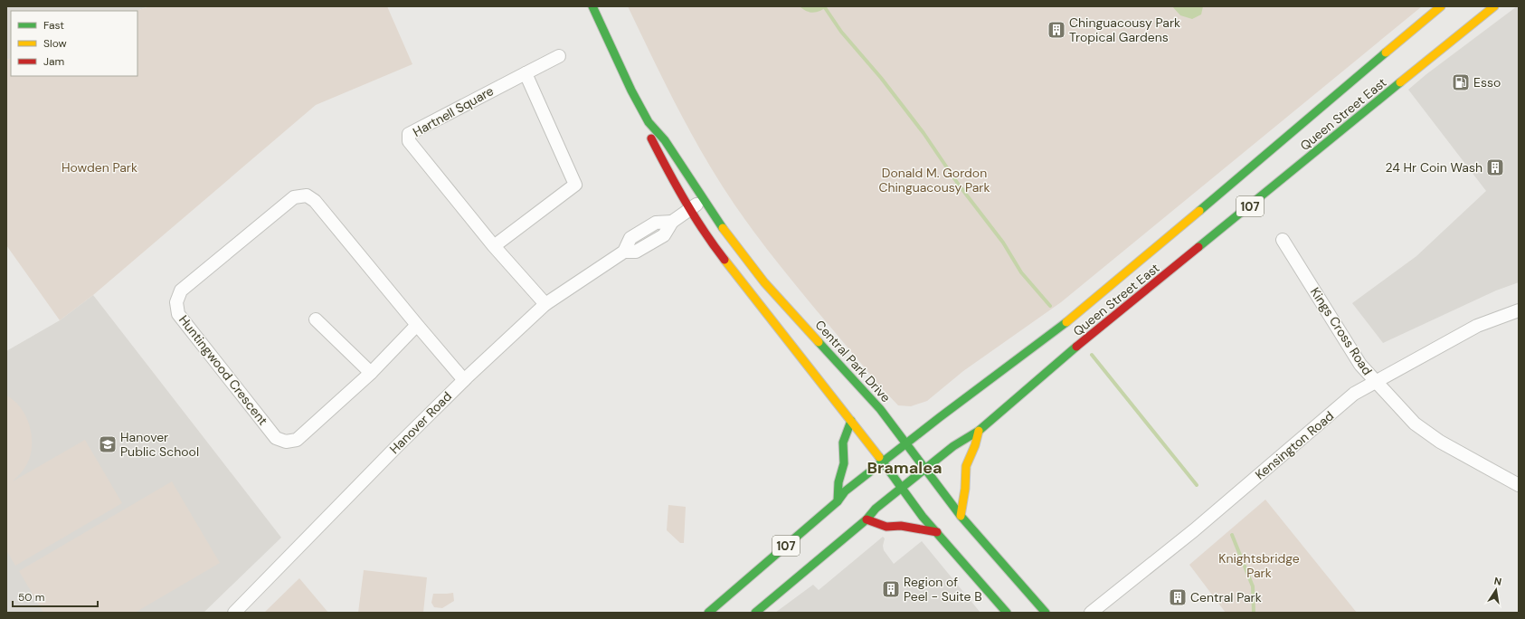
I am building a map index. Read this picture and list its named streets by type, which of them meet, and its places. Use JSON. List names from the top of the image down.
{
  "streets": {
    "main road": ["Queen Street East", "107", "Central Park Drive"],
    "street": [
      "Hartnell Square",
      "Kings Cross Road",
      "Huntingwood Crescent",
      "Hanover Road",
      "Kensington Road"
    ]
  },
  "crossings": [
    ["Hartnell Square", "Hanover Road"],
    ["Queen Street East", "Central Park Drive"],
    ["Kings Cross Road", "Kensington Road"],
    ["Central Park Drive", "Hanover Road"],
    ["Huntingwood Crescent", "Hanover Road"]
  ],
  "districts": ["Bramalea"],
  "parks": ["Howden Park", "Donald M. Gordon Chinguacousy Park", "Knightsbridge Park"],
  "places": {
    "building": [
      "Chinguacousy Park Tropical Gardens",
      "24 Hr Coin Wash",
      "Region of Peel - Suite B",
      "Central Park"
    ],
    "fuel station": ["Esso"],
    "school or university": ["Hanover Public School"]
  },
  "legend": ["Fast", "Slow", "Jam"],
  "scale_bar": "50 m",
  "north": "top"
}
